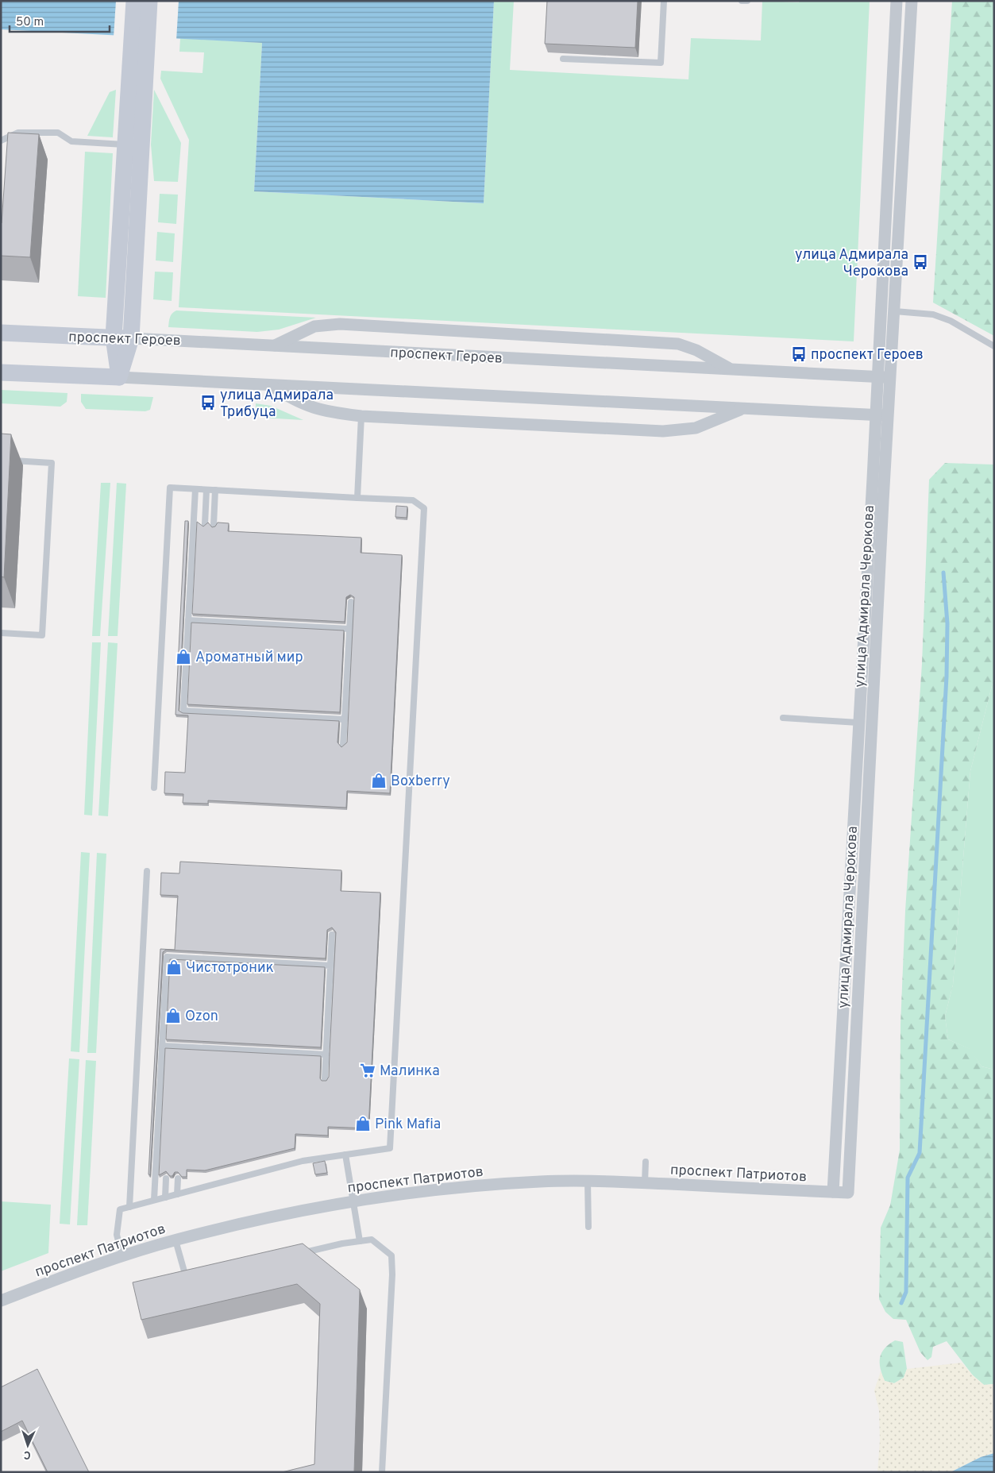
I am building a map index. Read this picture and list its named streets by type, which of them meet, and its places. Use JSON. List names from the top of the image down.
{
  "streets": {
    "street": ["проспект Героев", "улица Адмирала Черокова", "проспект Патриотов"]
  },
  "crossings": [
    ["проспект Героев", "улица Адмирала Черокова"],
    ["улица Адмирала Черокова", "проспект Патриотов"]
  ],
  "places": {
    "bus stop": ["улица Адмирала Черокова", "проспект Героев", "улица Адмирала Трибуца"],
    "shop": [
      "Ароматный мир",
      "Boxberry",
      "Чистотроник",
      "Ozon",
      "Pink Mafia"
    ],
    "supermarket": ["Малинка"]
  },
  "scale_bar": "50 m",
  "north": "bottom"
}
